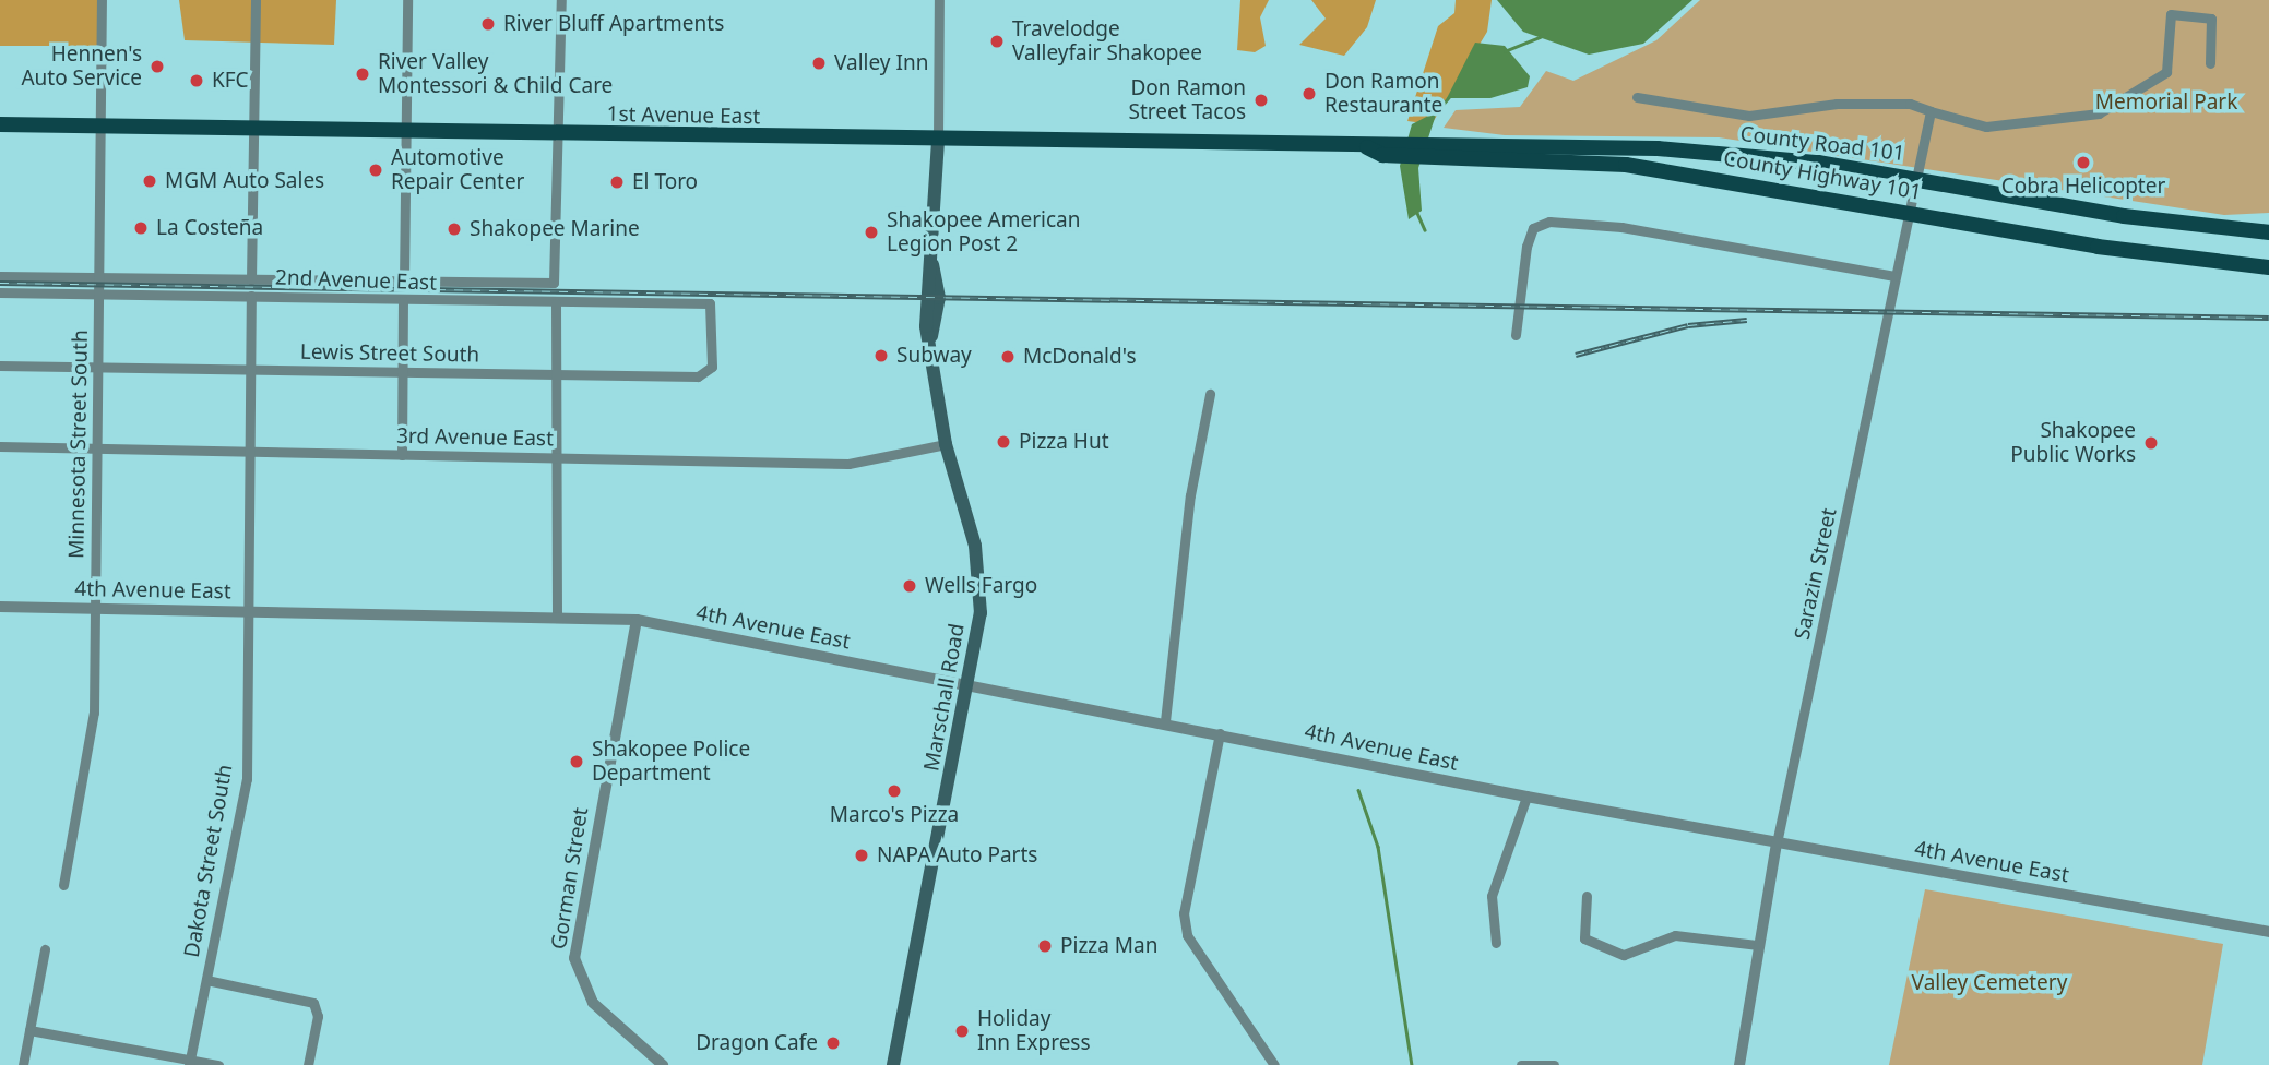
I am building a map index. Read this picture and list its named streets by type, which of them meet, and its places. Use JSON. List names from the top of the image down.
{
  "streets": {
    "main road": [
      "1st Avenue East",
      "County Road 101",
      "County Highway 101",
      "Marschall Road"
    ],
    "street": [
      "2nd Avenue East",
      "Lewis Street South",
      "3rd Avenue East",
      "Minnesota Street South",
      "Sarazin Street",
      "4th Avenue East",
      "Dakota Street South",
      "Gorman Street"
    ]
  },
  "crossings": [
    ["1st Avenue East", "County Highway 101"],
    ["1st Avenue East", "2nd Avenue East"],
    ["1st Avenue East", "Minnesota Street South"],
    ["1st Avenue East", "Marschall Road"],
    ["County Road 101", "County Highway 101"],
    ["County Road 101", "Sarazin Street"],
    ["County Highway 101", "Sarazin Street"],
    ["2nd Avenue East", "Lewis Street South"],
    ["2nd Avenue East", "Minnesota Street South"],
    ["2nd Avenue East", "Dakota Street South"],
    ["Lewis Street South", "Minnesota Street South"],
    ["Lewis Street South", "Dakota Street South"],
    ["3rd Avenue East", "Minnesota Street South"],
    ["3rd Avenue East", "Marschall Road"],
    ["3rd Avenue East", "Dakota Street South"],
    ["Minnesota Street South", "4th Avenue East"],
    ["Sarazin Street", "4th Avenue East"],
    ["4th Avenue East", "Marschall Road"],
    ["4th Avenue East", "Dakota Street South"],
    ["4th Avenue East", "Gorman Street"]
  ],
  "parks": ["Memorial Park", "Valley Cemetery"],
  "places": [
    "River Bluff Apartments",
    "Travelodge Valleyfair Shakopee",
    "Valley Inn",
    "Hennen's Auto Service",
    "River Valley Montessori & Child Care",
    "KFC",
    "Don Ramon Restaurante",
    "Don Ramon Street Tacos",
    "Cobra Helicopter",
    "Automotive Repair Center",
    "MGM Auto Sales",
    "El Toro",
    "La Costeña",
    "Shakopee Marine",
    "Shakopee American Legion Post 2",
    "Subway",
    "McDonald's",
    "Pizza Hut",
    "Shakopee Public Works",
    "Wells Fargo",
    "Shakopee Police Department",
    "Marco's Pizza",
    "NAPA Auto Parts",
    "Pizza Man",
    "Holiday Inn Express",
    "Dragon Cafe"
  ]
}
